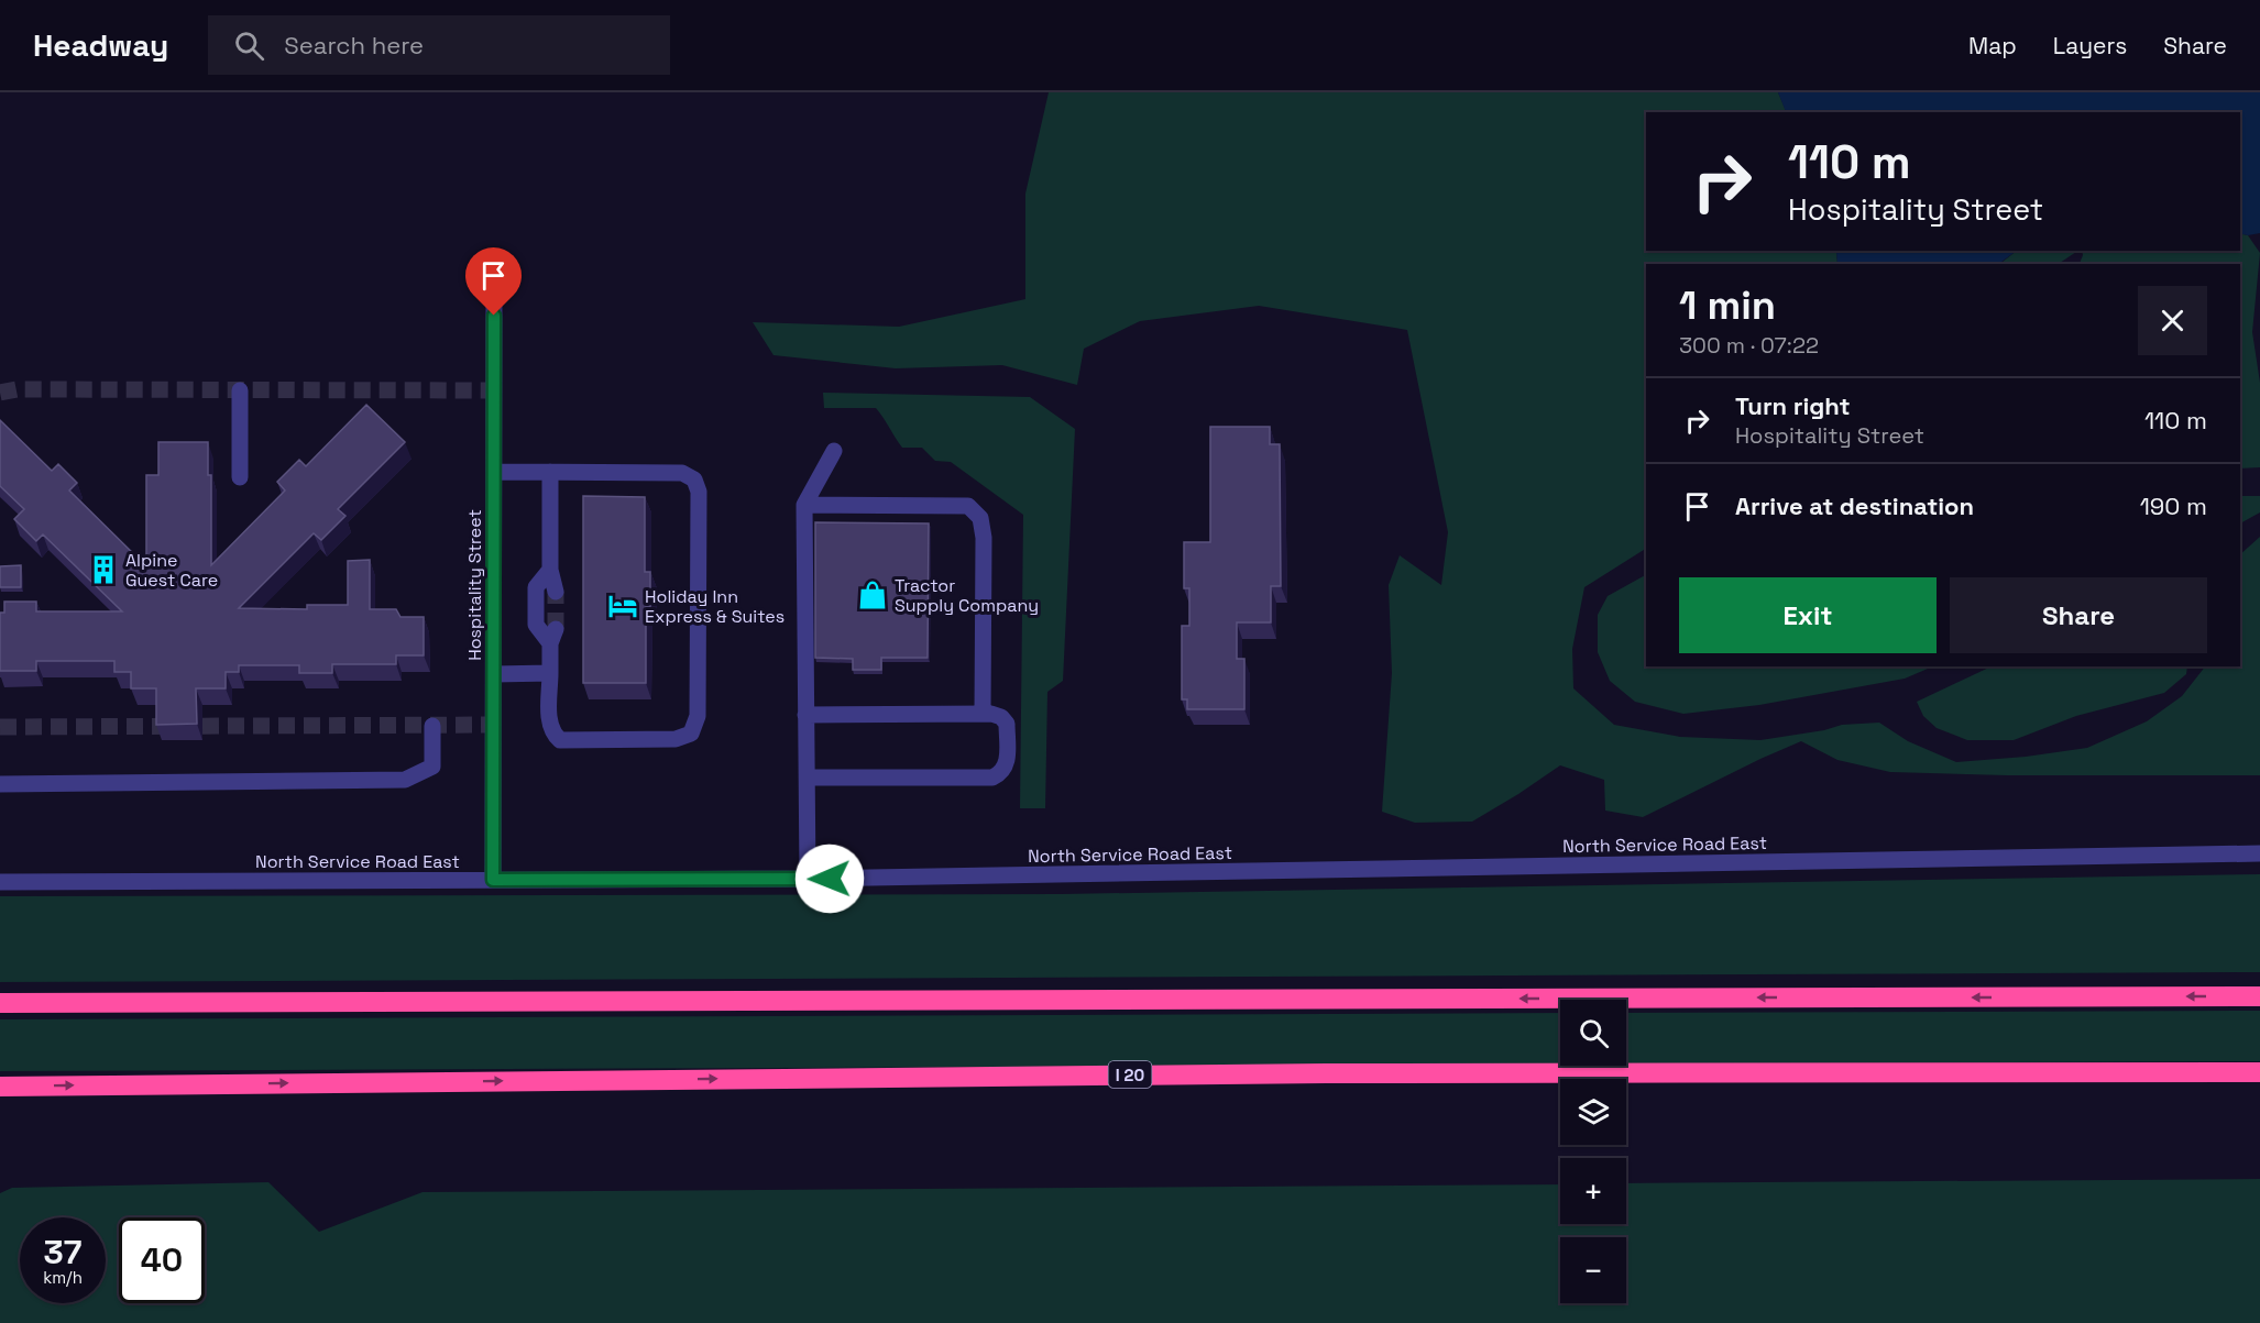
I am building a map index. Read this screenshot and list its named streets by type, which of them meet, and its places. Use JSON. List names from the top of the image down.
{
  "streets": {
    "highway": ["I 20"],
    "street": ["Hospitality Street", "North Service Road East"]
  },
  "crossings": [
    ["Hospitality Street", "North Service Road East"]
  ],
  "places": {
    "building": ["Alpine Guest Care"],
    "shop": ["Tractor Supply Company"],
    "hotel": ["Holiday Inn Express & Suites"]
  },
  "page": {
    "header": "Headway",
    "search": "Search here",
    "nav": ["Map", "Layers", "Share"],
    "turn": ["110 m", "Hospitality Street"],
    "heading": ["1 min", "300 m · 07:22"],
    "list": [
      {
        "name": "Turn right",
        "note": "Hospitality Street",
        "value": "110 m"
      },
      {
        "name": "Arrive at destination",
        "value": "190 m"
      }
    ],
    "buttons": ["Exit", "Share"],
    "map_buttons": ["+", "−"],
    "speed": "37 km/h",
    "limit": "40"
  }
}
